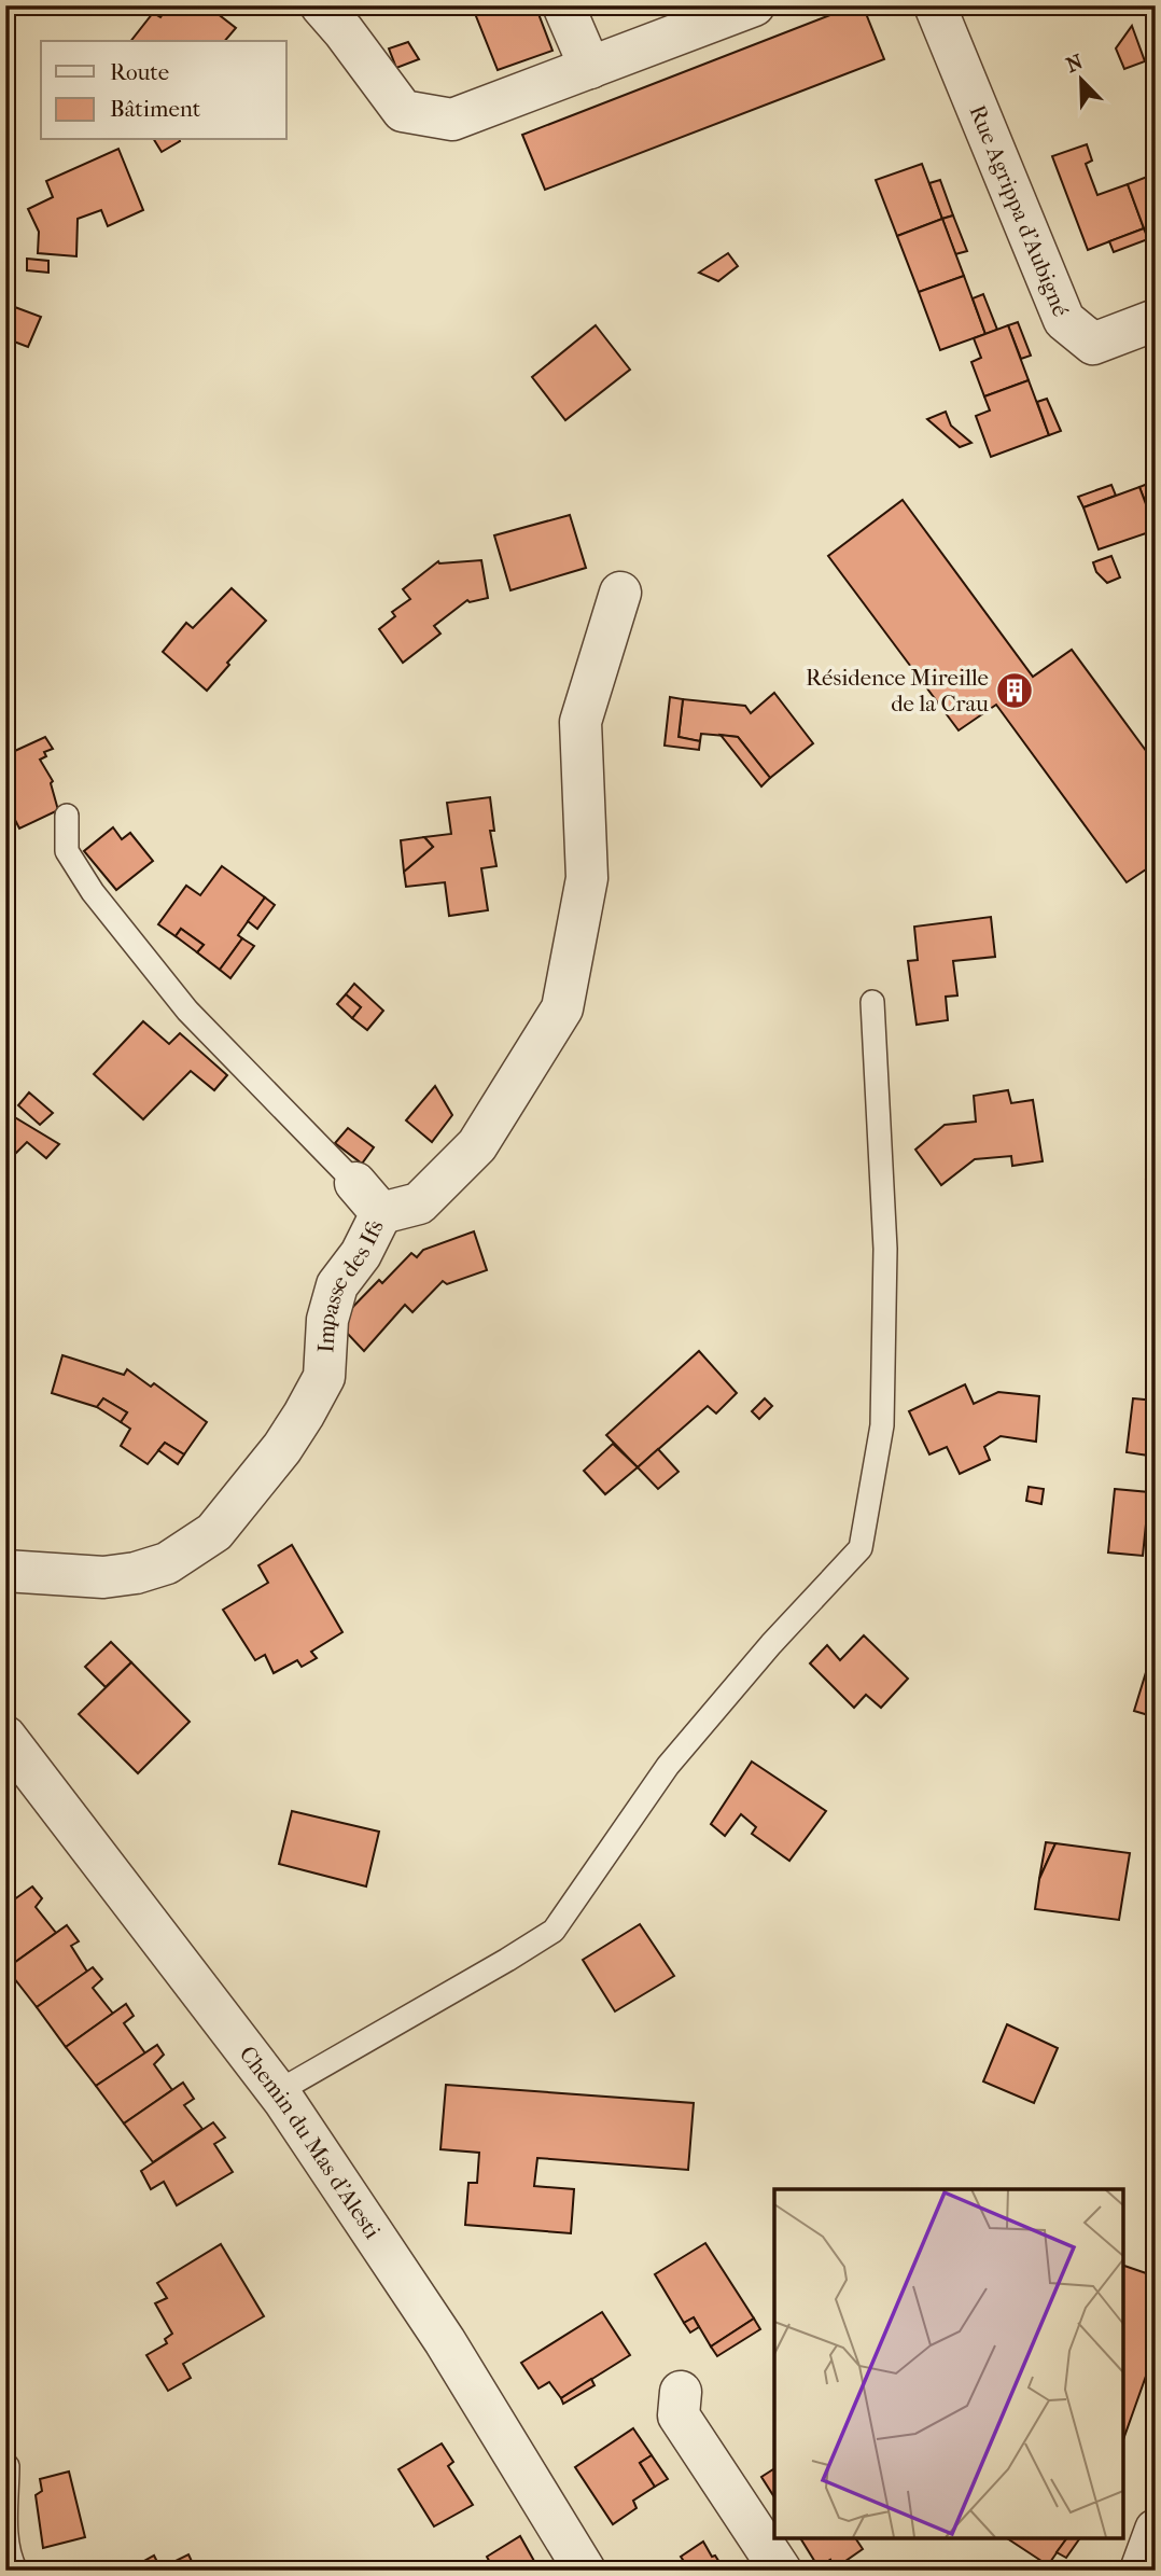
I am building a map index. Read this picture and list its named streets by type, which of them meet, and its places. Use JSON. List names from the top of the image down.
{
  "streets": {
    "street": ["Rue Agrippa d'Aubigné", "Impasse des Ifs", "Chemin du Mas d'Alesti"]
  },
  "places": {
    "building": ["Résidence Mireille de la Crau"]
  },
  "legend": ["Route", "Bâtiment"],
  "north": "top left"
}
